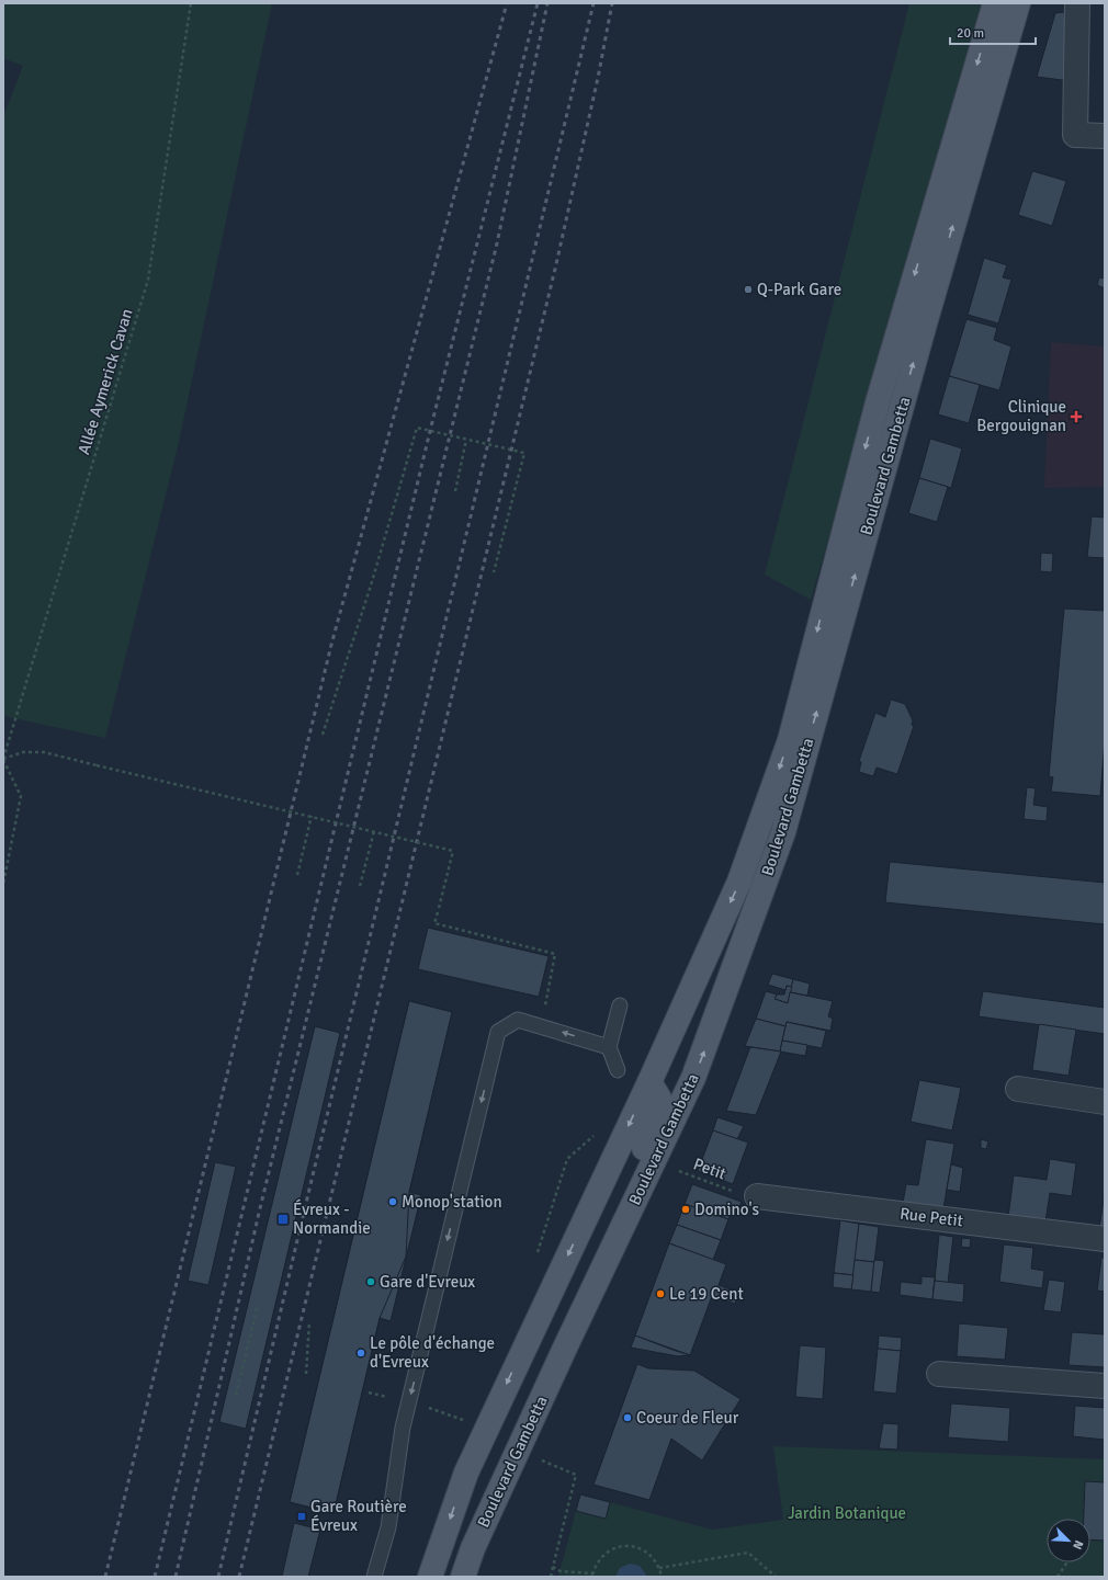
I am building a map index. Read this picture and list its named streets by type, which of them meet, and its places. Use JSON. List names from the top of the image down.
{
  "streets": {
    "main road": ["Boulevard Gambetta"],
    "street": ["Rue Petit"],
    "path": ["Allée Aymerick Cavan", "Petit"]
  },
  "crossings": [
    ["Boulevard Gambetta", "Petit"],
    ["Petit", "Rue Petit"]
  ],
  "parks": ["Jardin Botanique"],
  "places": {
    "other": [
      "Q-Park Gare",
      "Monop'station",
      "Domino's",
      "Gare d'Evreux",
      "Le 19 Cent",
      "Le pôle d'échange d'Evreux",
      "Coeur de Fleur"
    ],
    "health": ["Clinique Bergouignan"],
    "transit": ["Évreux - Normandie", "Gare Routière Évreux"]
  },
  "scale_bar": "20 m",
  "north": "bottom right"
}
